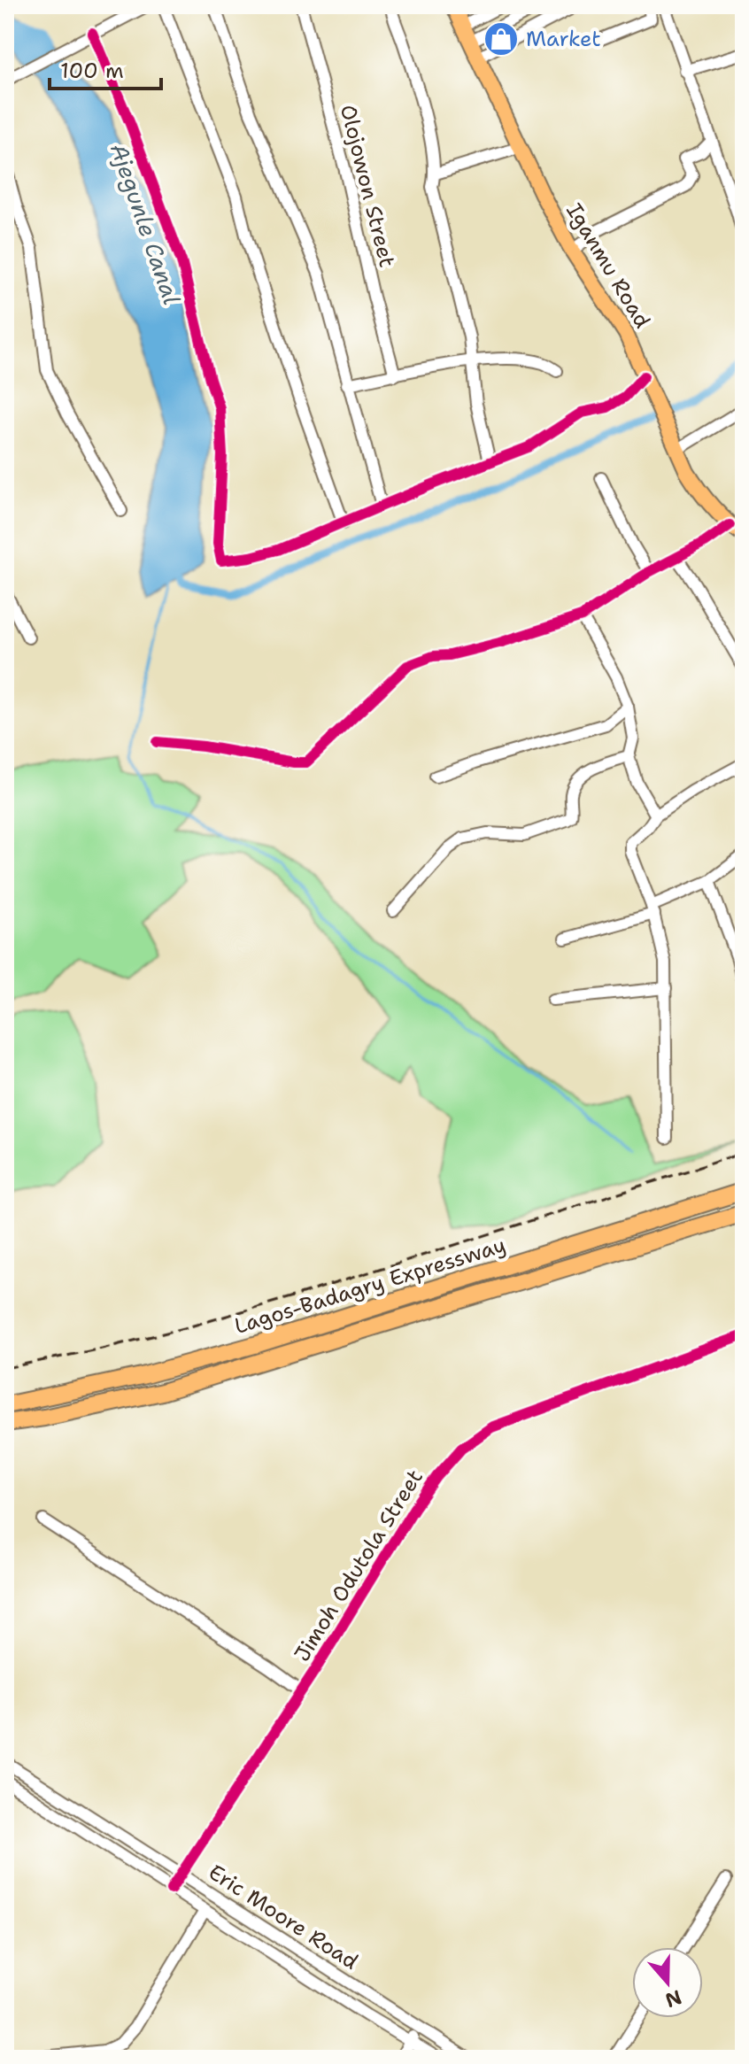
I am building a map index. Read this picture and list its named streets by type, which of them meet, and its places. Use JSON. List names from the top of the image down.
{
  "streets": {
    "highway": ["Lagos-Badagry Expressway"],
    "main road": ["Iganmu Road"],
    "street": ["Olojowon Street", "Jimoh Odutola Street", "Eric Moore Road"]
  },
  "crossings": [
    ["Jimoh Odutola Street", "Eric Moore Road"]
  ],
  "water": ["Ajegunle Canal"],
  "places": {
    "shop": ["Market"]
  },
  "scale_bar": "100 m",
  "north": "bottom"
}
